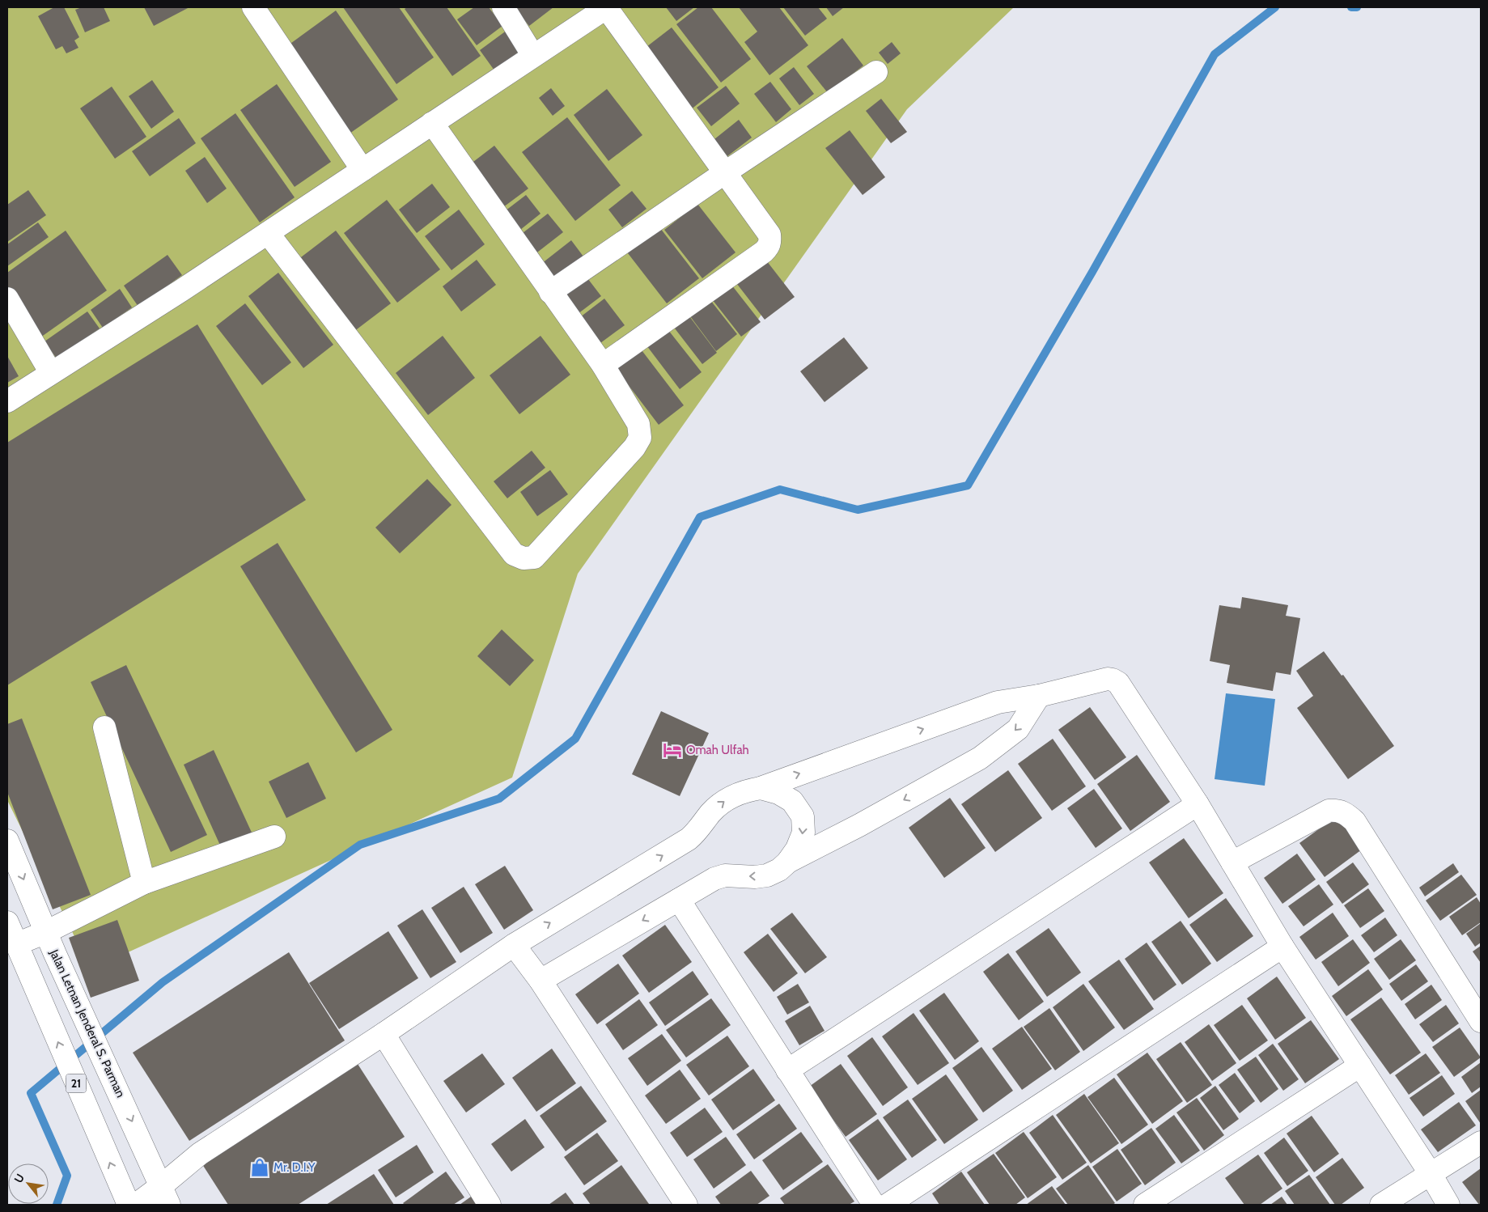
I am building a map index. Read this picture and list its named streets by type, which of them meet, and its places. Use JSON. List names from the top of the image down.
{
  "streets": {
    "main road": ["Jalan Letnan Jenderal S. Parman", "21"]
  },
  "places": {
    "hotel": ["Omah Ulfah"],
    "shop": ["Mr. D.I.Y"]
  },
  "north": "top left"
}
